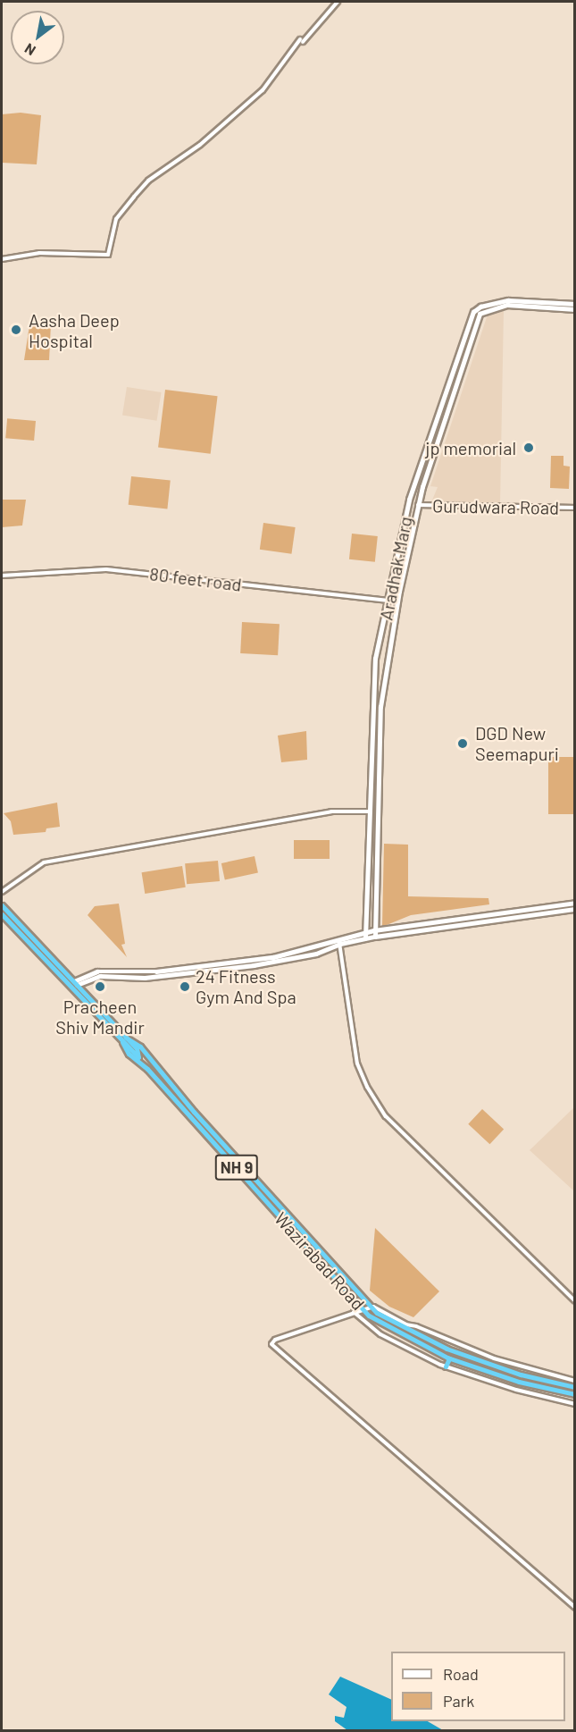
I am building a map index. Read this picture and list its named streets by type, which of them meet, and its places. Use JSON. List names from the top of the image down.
{
  "streets": {
    "highway": ["NH 9", "Wazirabad Road"],
    "main road": ["Aradhak Marg"],
    "street": ["Gurudwara Road", "80 feet road"]
  },
  "crossings": [
    ["Gurudwara Road", "Aradhak Marg"],
    ["Aradhak Marg", "80 feet road"]
  ],
  "places": [
    "Aasha Deep Hospital",
    "jp memorial",
    "DGD New Seemapuri",
    "Pracheen Shiv Mandir",
    "24 Fitness Gym And Spa"
  ],
  "legend": ["Road", "Park"],
  "north": "bottom left"
}
